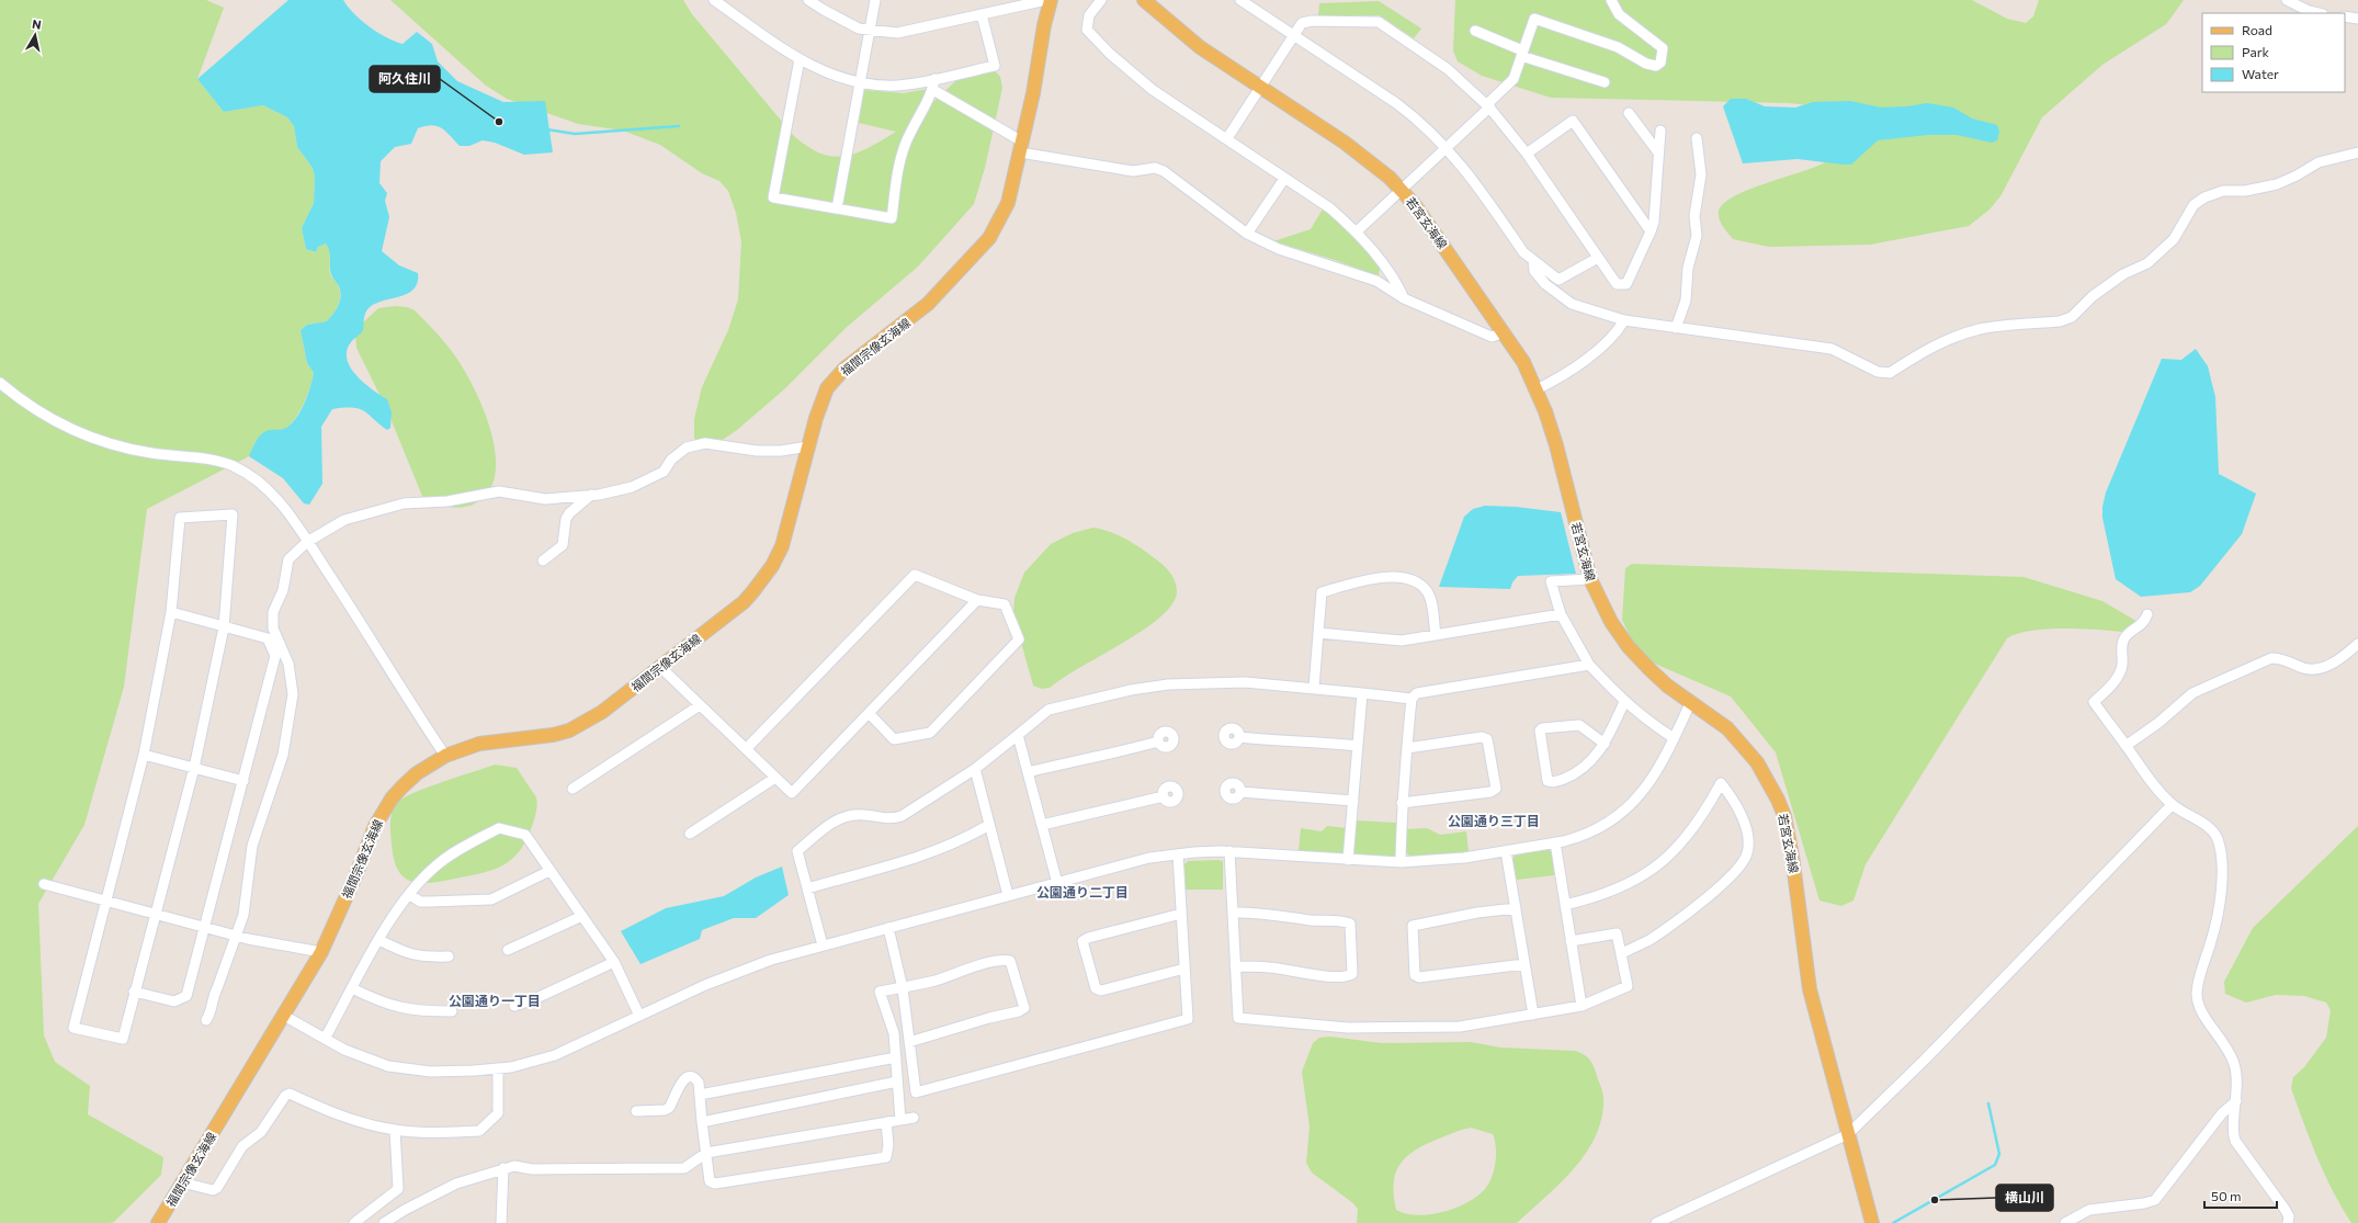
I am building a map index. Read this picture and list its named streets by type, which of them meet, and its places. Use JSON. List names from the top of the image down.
{
  "streets": {
    "main road": ["若宮玄海線", "福間宗像玄海線"]
  },
  "districts": ["公園通り三丁目", "公園通り二丁目", "公園通り一丁目"],
  "places": ["阿久住川", "横山川"],
  "legend": ["Road", "Park", "Water"],
  "scale_bar": "50 m",
  "north": "top"
}
